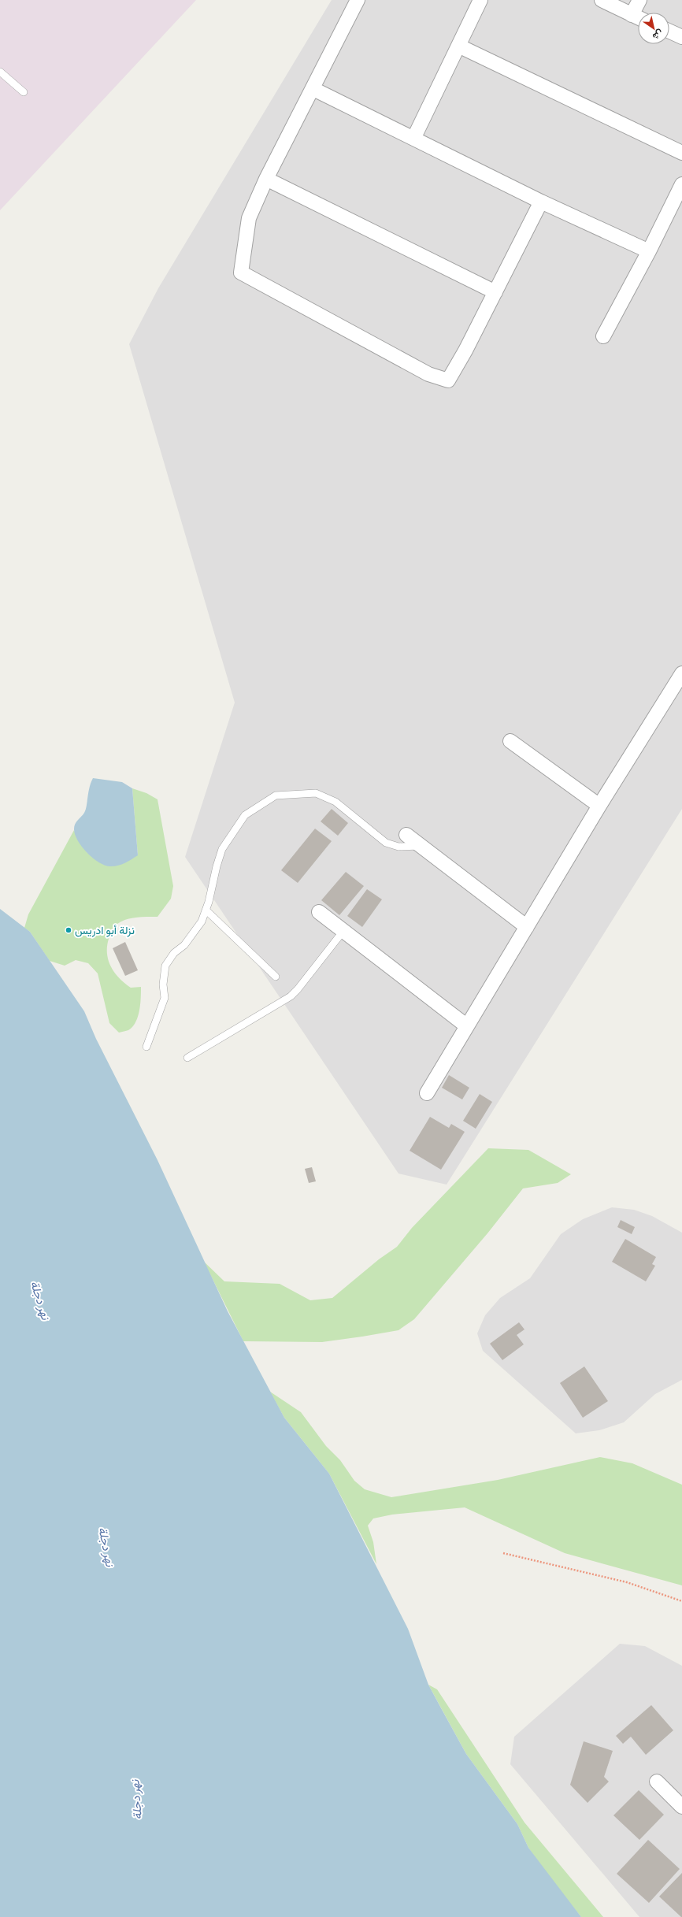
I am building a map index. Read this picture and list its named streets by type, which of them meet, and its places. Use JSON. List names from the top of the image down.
{
  "water": ["نهر دجلة"],
  "places": ["نزلة أبو ادريس"],
  "north": "bottom right"
}
